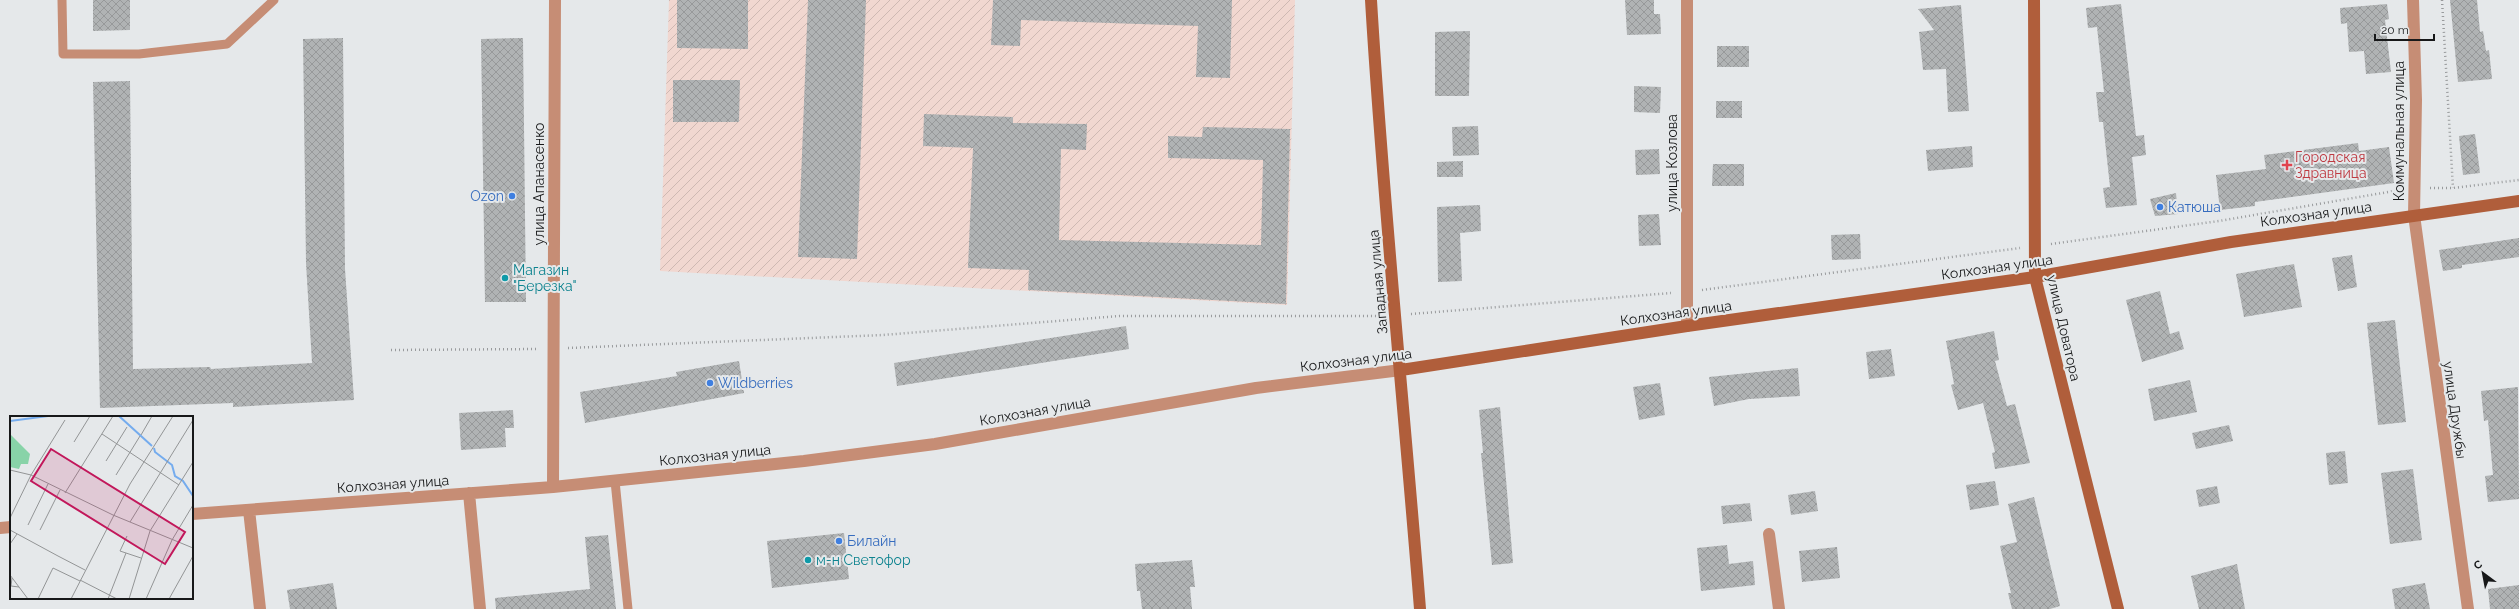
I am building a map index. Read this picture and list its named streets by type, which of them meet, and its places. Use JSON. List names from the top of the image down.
{
  "streets": {
    "street": [
      "Коммунальная улица",
      "улица Козлова",
      "улица Апанасенко",
      "Колхозная улица",
      "Западная улица",
      "улица Доватора",
      "улица Дружбы"
    ]
  },
  "crossings": [
    ["Коммунальная улица", "Колхозная улица"],
    ["Коммунальная улица", "улица Дружбы"],
    ["улица Козлова", "Колхозная улица"],
    ["улица Апанасенко", "Колхозная улица"],
    ["Колхозная улица", "Западная улица"],
    ["Колхозная улица", "улица Доватора"],
    ["Колхозная улица", "улица Дружбы"]
  ],
  "places": {
    "health": ["Городская Здравница"],
    "other": [
      "Ozon",
      "Катюша",
      "Магазин \"Березка\"",
      "Wildberries",
      "Билайн",
      "м-н Светофор"
    ]
  },
  "scale_bar": "20 m",
  "north": "top left"
}
